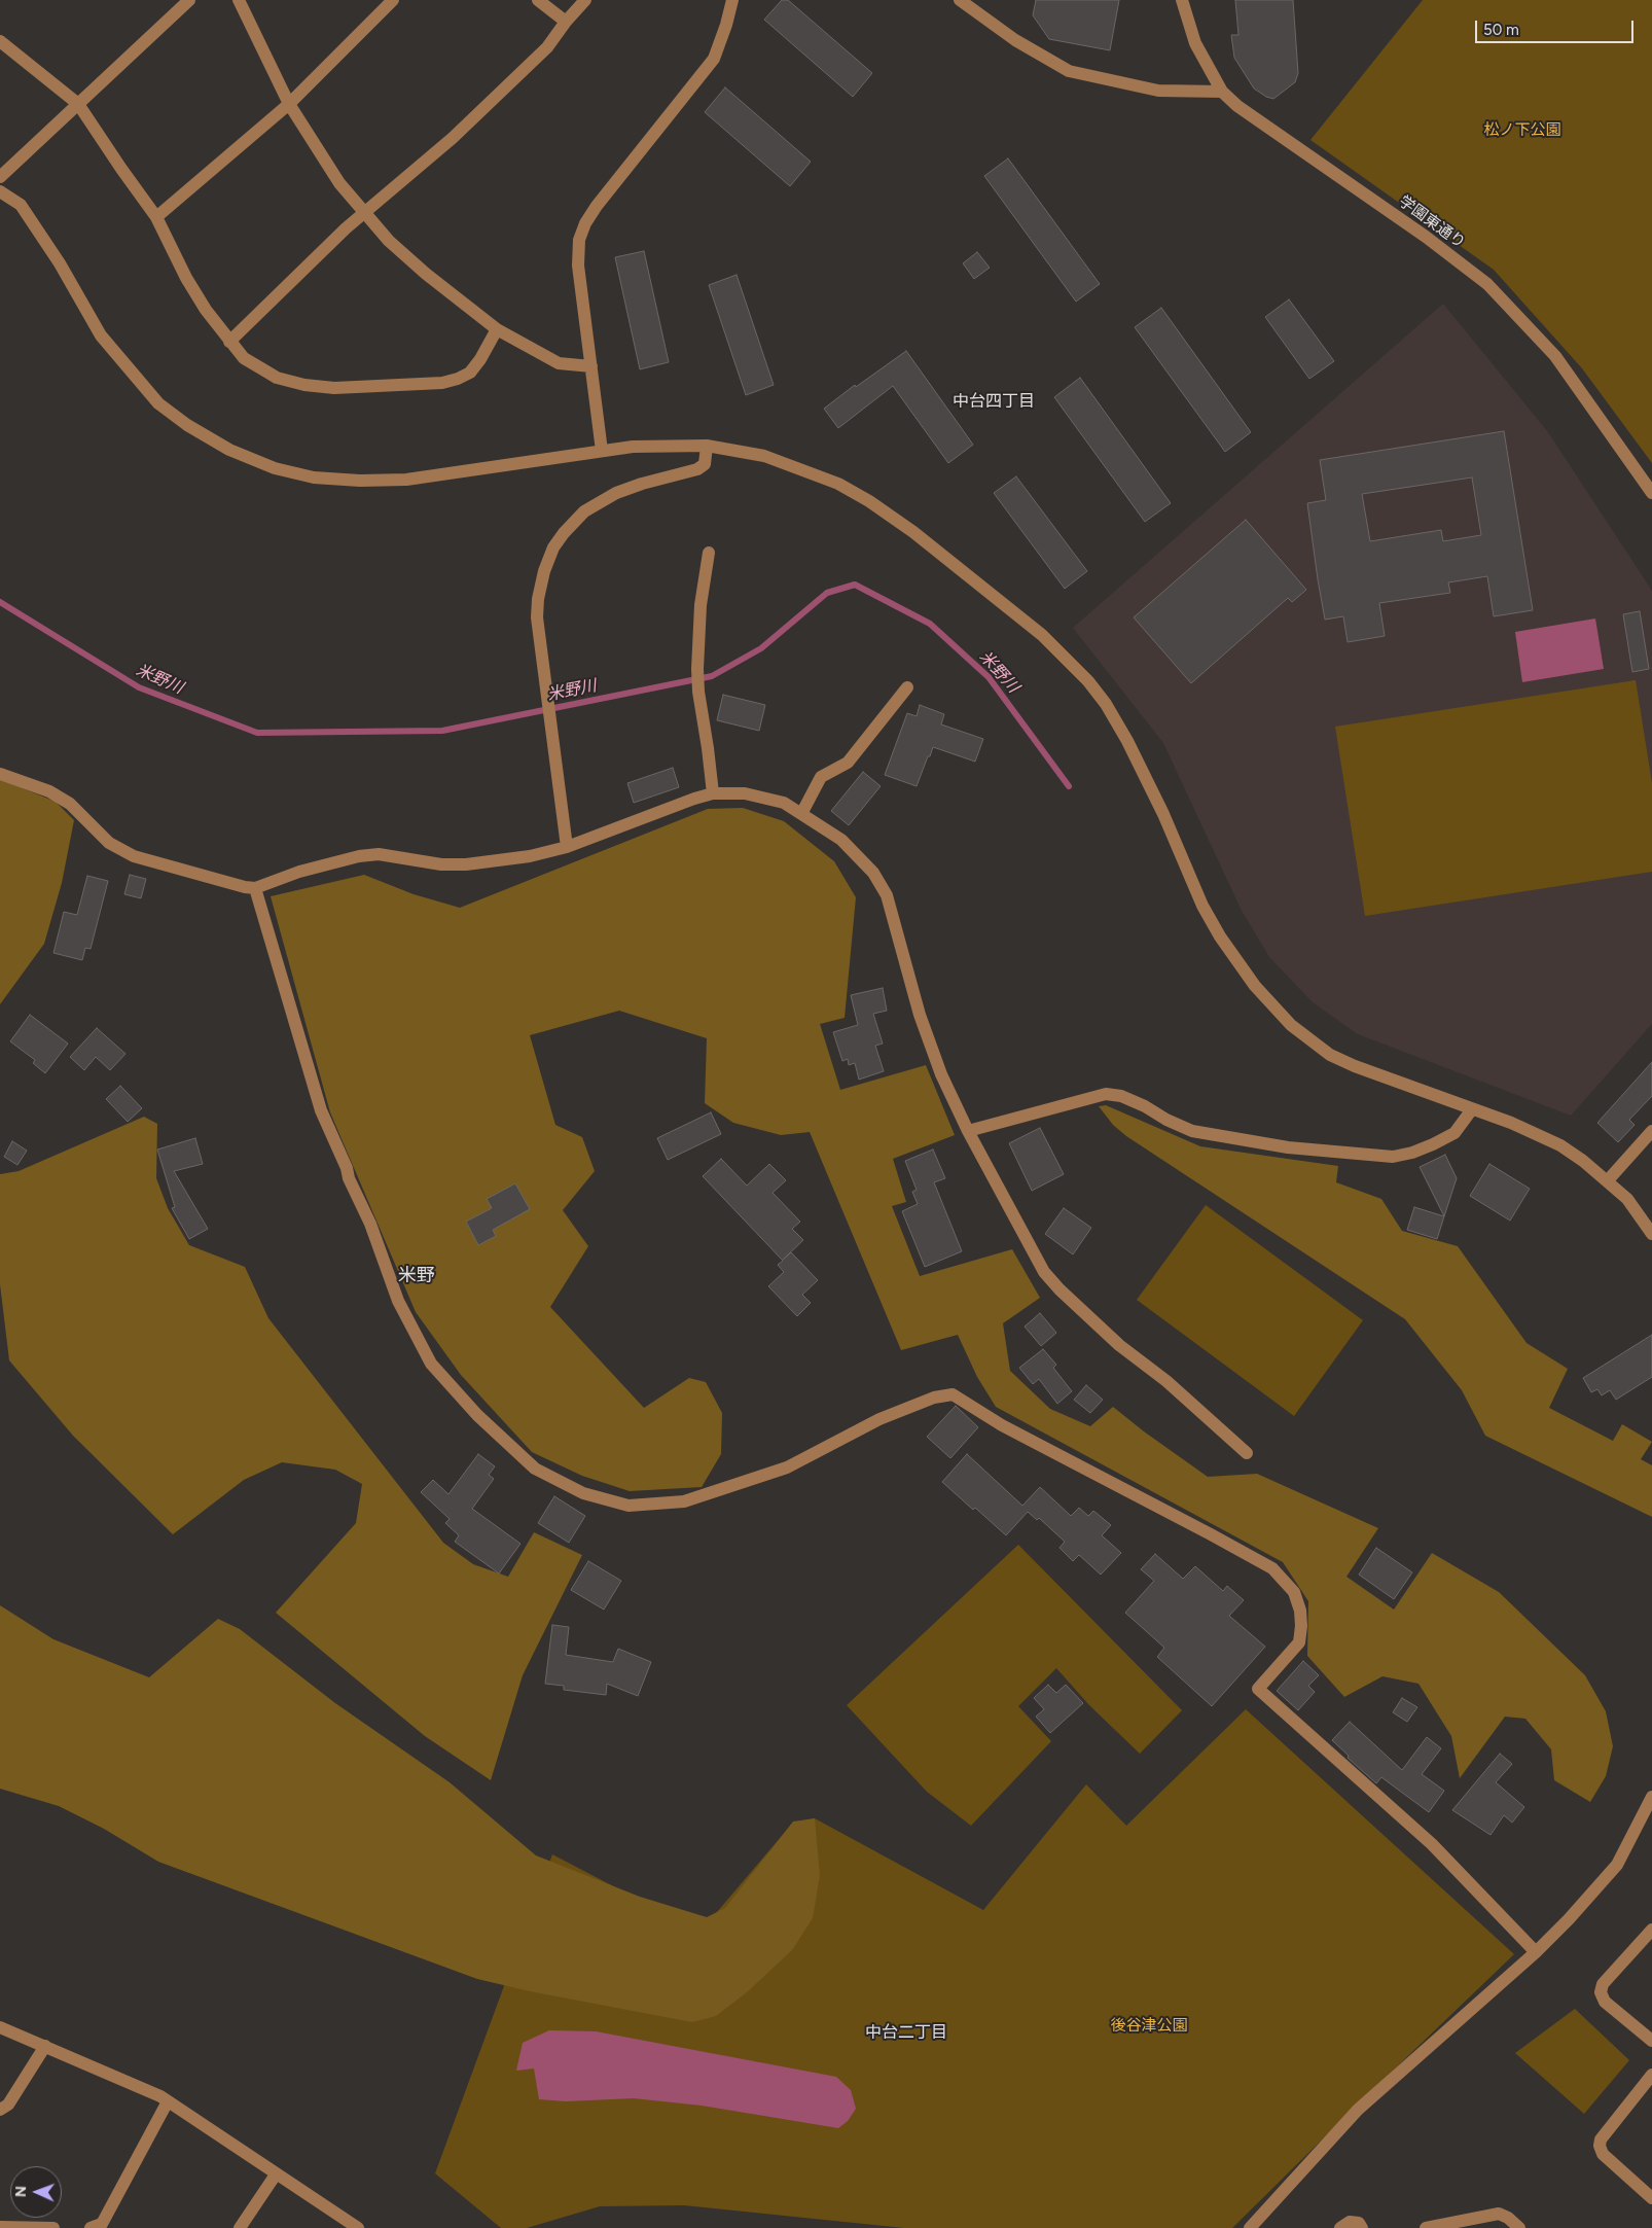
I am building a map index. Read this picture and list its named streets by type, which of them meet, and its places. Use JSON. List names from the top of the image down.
{
  "streets": {
    "street": ["学園東通り"]
  },
  "districts": ["中台四丁目", "米野", "中台二丁目"],
  "water": ["米野川"],
  "parks": ["松ノ下公園", "後谷津公園"],
  "scale_bar": "50 m",
  "north": "left"
}
